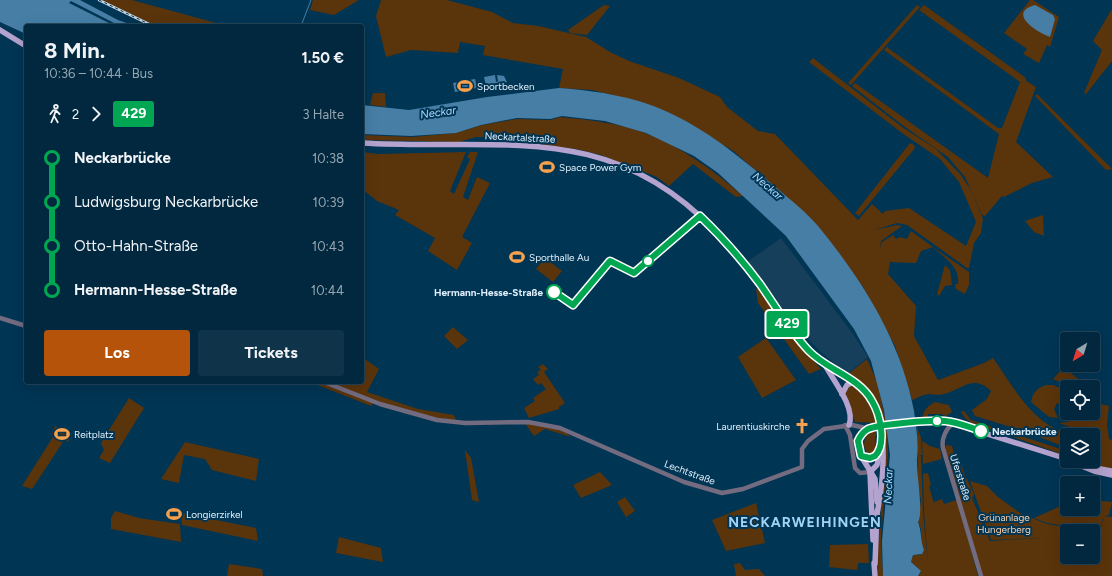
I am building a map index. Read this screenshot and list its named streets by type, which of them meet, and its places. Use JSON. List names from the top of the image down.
{
  "streets": {
    "main road": ["Neckartalstraße"],
    "street": ["Lechtstraße", "Uferstraße"]
  },
  "districts": ["NECKARWEIHINGEN"],
  "water": ["Neckar"],
  "parks": ["Grünanlage Hungerberg"],
  "places": {
    "sports": [
      "Sportbecken",
      "Space Power Gym",
      "Sporthalle Au",
      "Reitplatz",
      "Longierzirkel"
    ],
    "other": ["Hermann-Hesse-Straße", "Neckarbrücke"],
    "church": ["Laurentiuskirche"]
  },
  "lines": ["bus line 429"],
  "north": "bottom left",
  "page": {
    "on_map": "429",
    "heading": ["8 Min.", "10:36 – 10:44 · Bus", "1.50 €"],
    "legs": ["2", "429", "3 Halte"],
    "list": [
      {
        "name": "Neckarbrücke",
        "value": "10:38"
      },
      {
        "name": "Ludwigsburg Neckarbrücke",
        "value": "10:39"
      },
      {
        "name": "Otto-Hahn-Straße",
        "value": "10:43"
      },
      {
        "name": "Hermann-Hesse-Straße",
        "value": "10:44"
      }
    ],
    "buttons": ["Los", "Tickets"],
    "map_buttons": ["+", "−"]
  }
}
